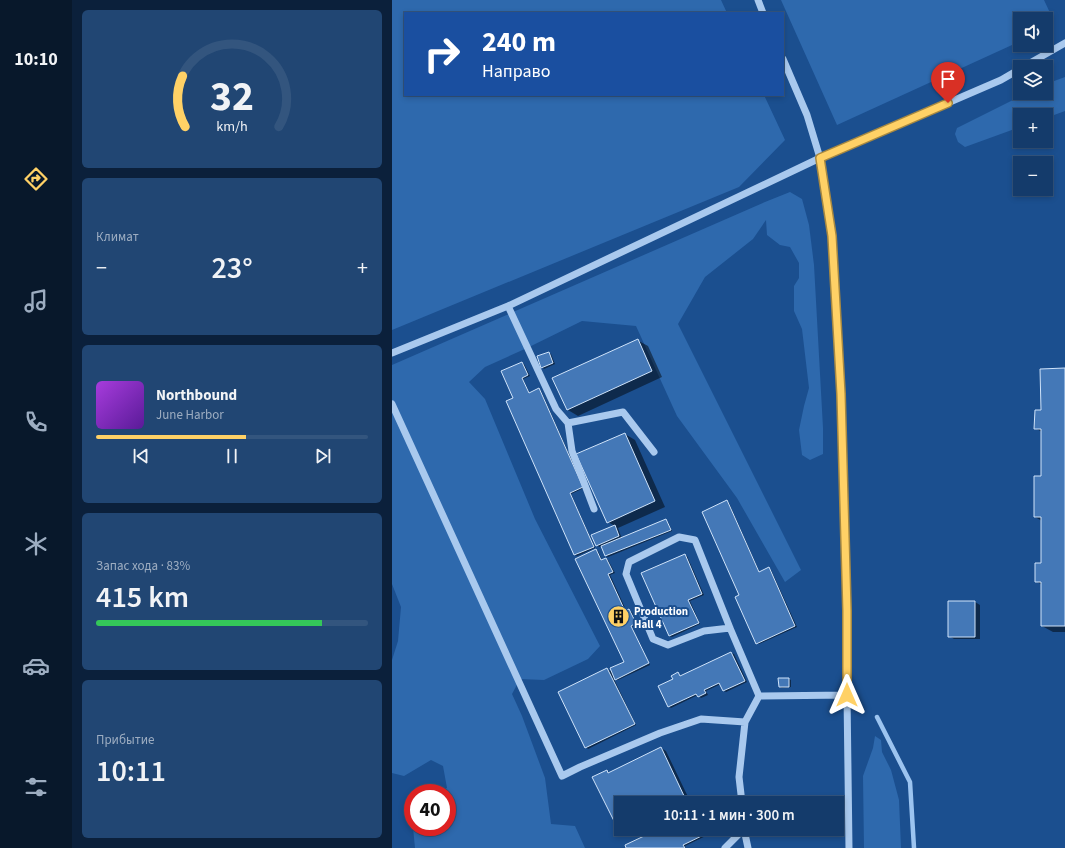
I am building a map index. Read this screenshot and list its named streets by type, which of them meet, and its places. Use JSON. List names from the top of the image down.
{
  "places": {
    "building": ["Production Hall 4"]
  },
  "page": {
    "tabs": "10:10",
    "map_buttons": ["+", "−"],
    "turn": ["240 m", "Направо"],
    "tile": [
      "Климат",
      ["Запас хода · 83%", "415 km"],
      ["Прибытие", "10:11"]
    ],
    "heat": ["−", "23°", "+"],
    "song": ["Northbound", "June Harbor"],
    "limit": "40",
    "trip": "10:11 · 1 мин · 300 m",
    "gauge": ["32", "km/h"]
  }
}
